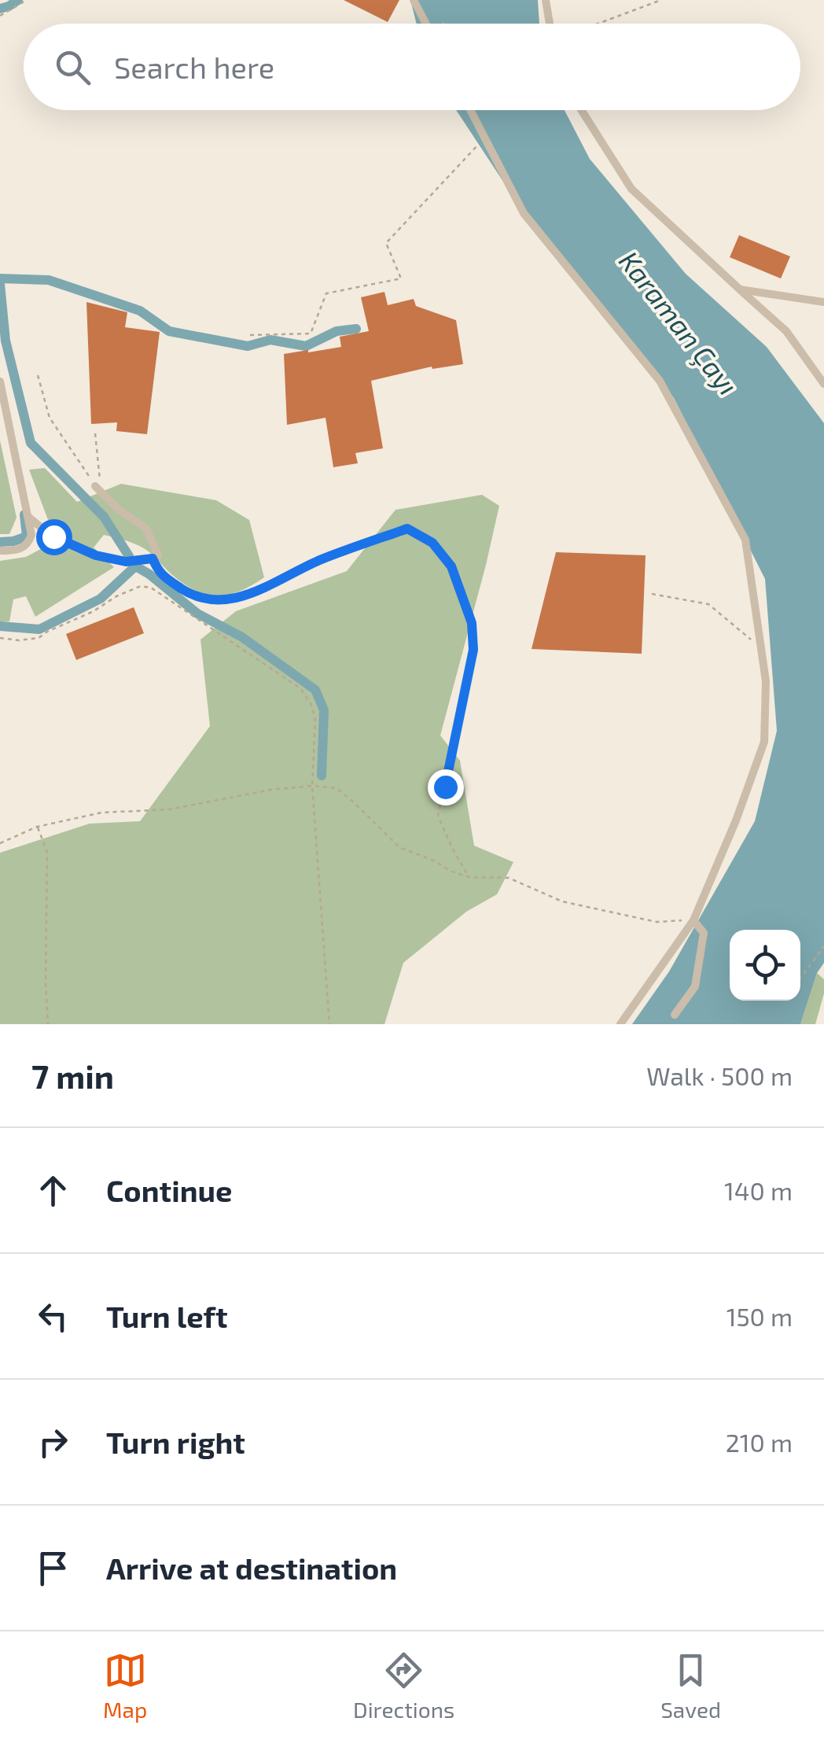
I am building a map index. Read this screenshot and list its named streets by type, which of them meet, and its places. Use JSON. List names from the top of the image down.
{
  "water": ["Karaman Çayı"],
  "page": {
    "search": "Search here",
    "heading": ["7 min", "Walk · 500 m"],
    "list": [
      ["Continue", "140 m"],
      ["Turn left", "150 m"],
      ["Turn right", "210 m"],
      "Arrive at destination"
    ],
    "nav": ["Map", "Directions", "Saved"]
  }
}
